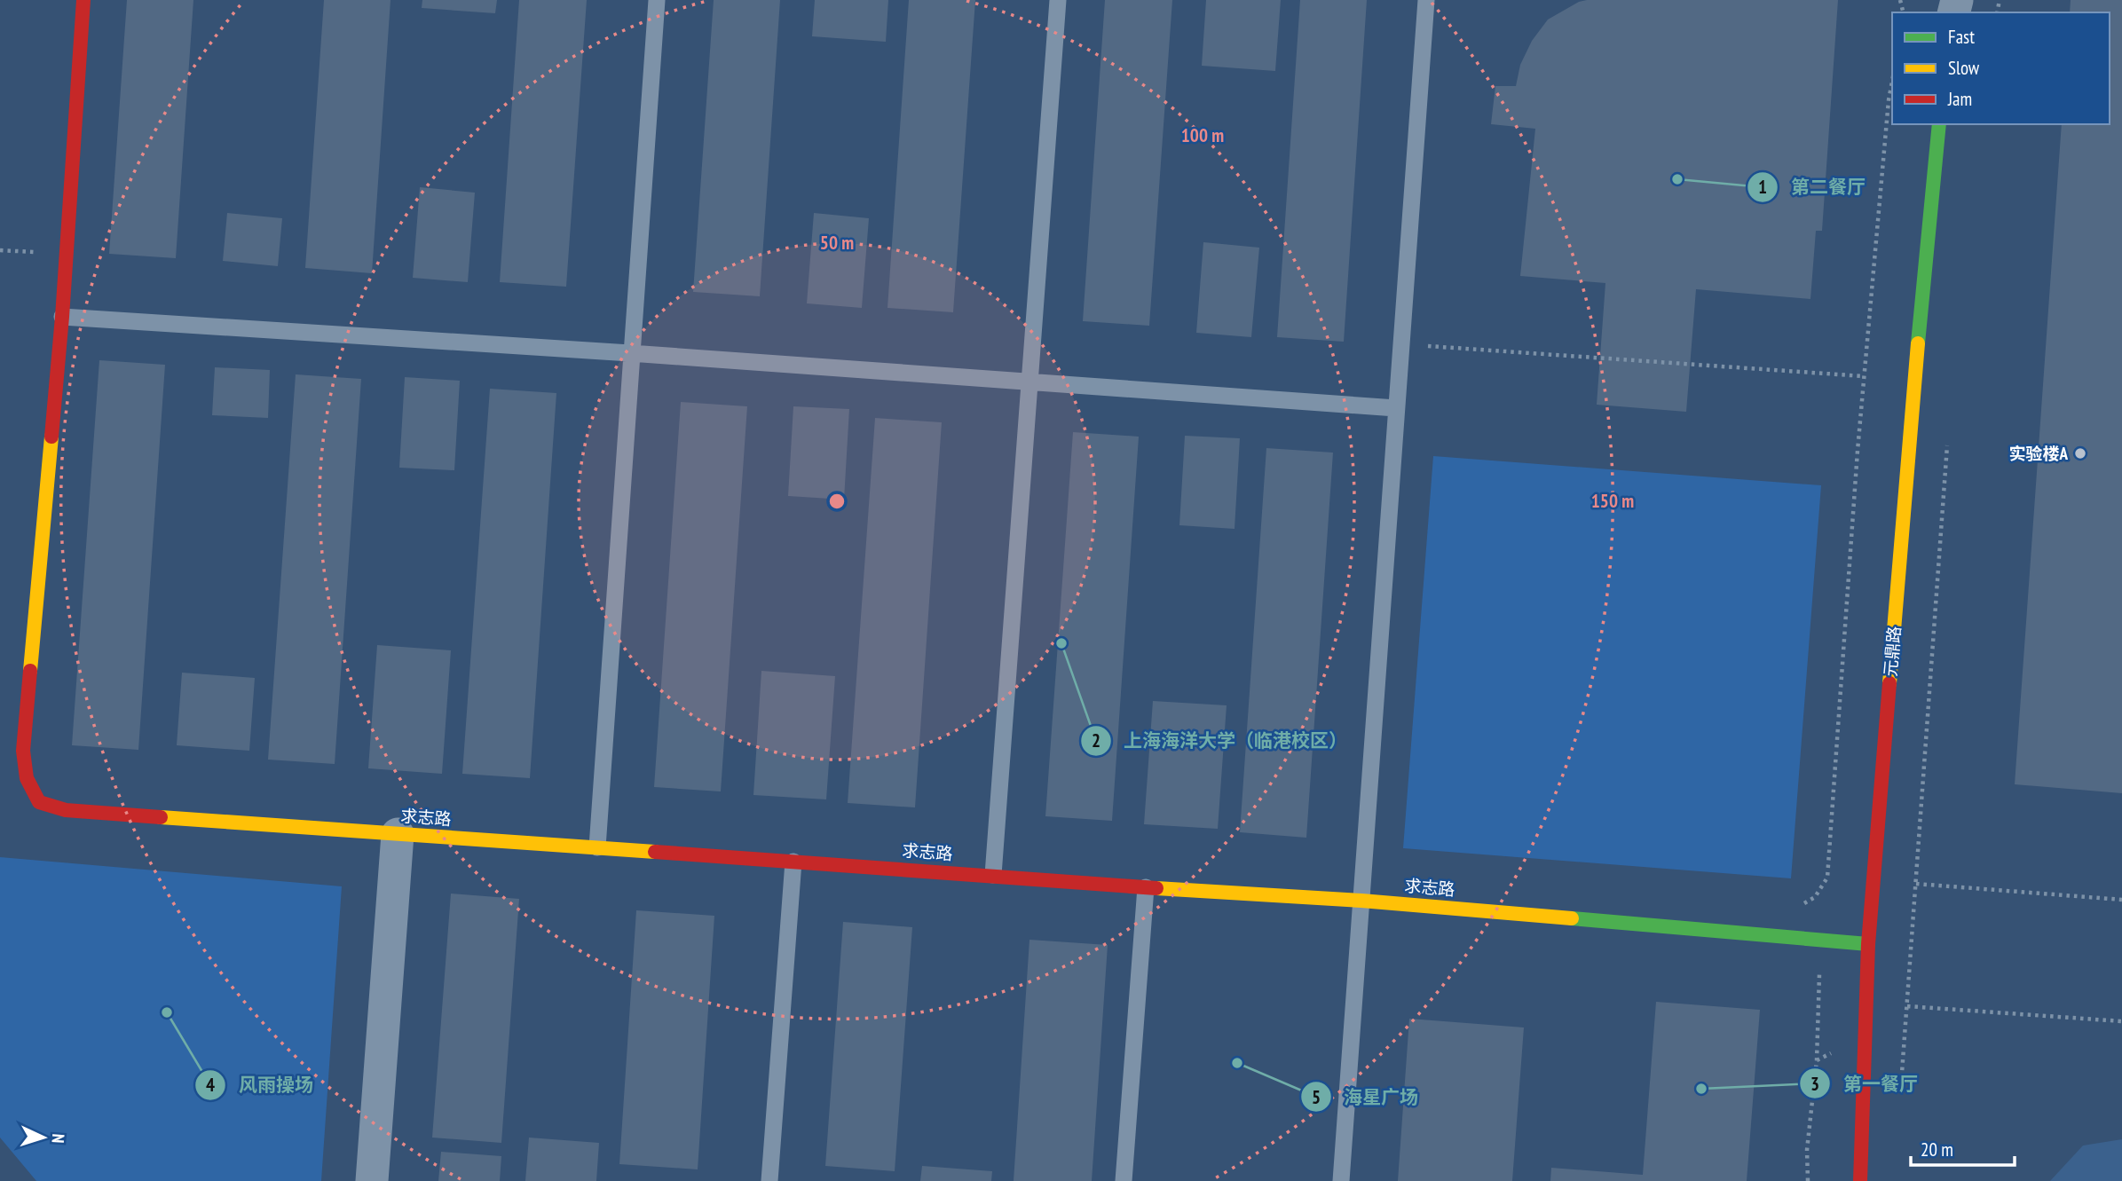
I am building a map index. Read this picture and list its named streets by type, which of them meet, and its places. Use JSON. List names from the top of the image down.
{
  "streets": {
    "street": ["元鼎路", "求志路"]
  },
  "crossings": [
    ["元鼎路", "求志路"]
  ],
  "places": [
    "第二餐厅",
    "实验楼A",
    "上海海洋大学（临港校区）",
    "风雨操场",
    "海星广场",
    "第一餐厅"
  ],
  "legend": ["Fast", "Slow", "Jam"],
  "scale_bar": "20 m",
  "north": "right",
  "rings": ["100 m", "50 m", "150 m"]
}
